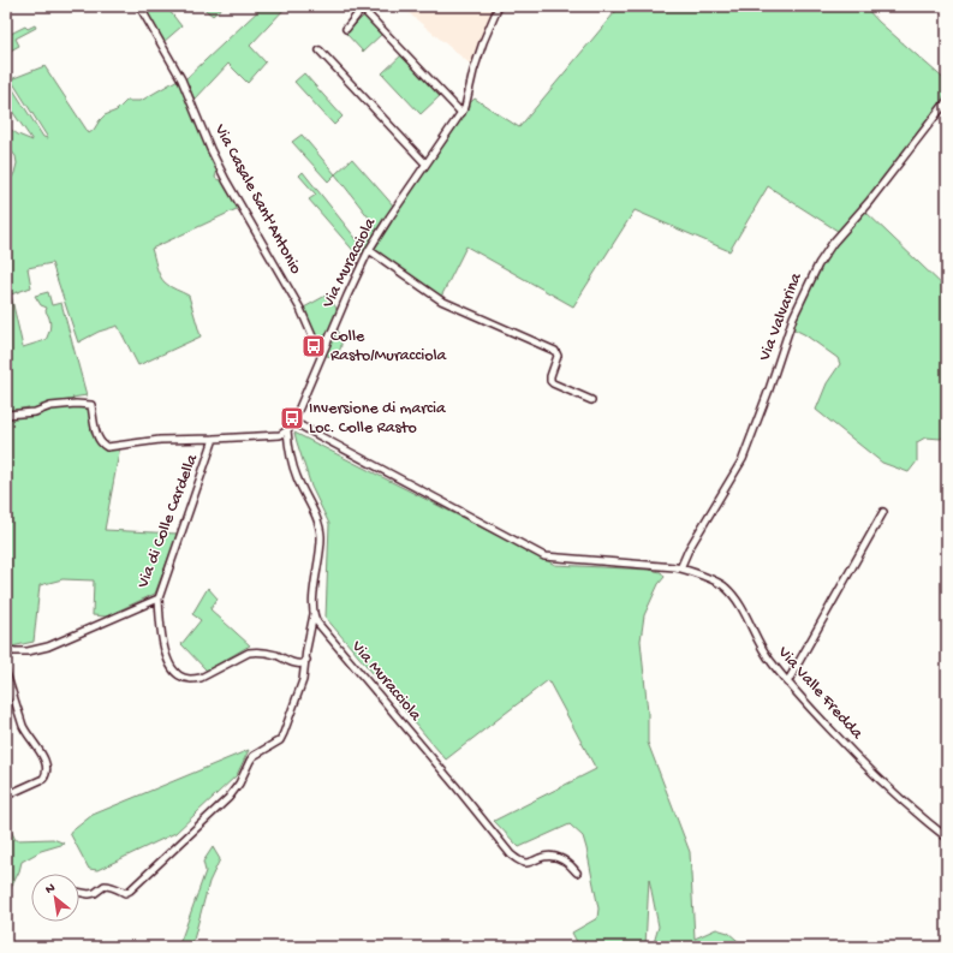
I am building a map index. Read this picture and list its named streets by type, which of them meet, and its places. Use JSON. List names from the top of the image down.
{
  "streets": {
    "street": [
      "Via Casale Sant'Antonio",
      "Via Muracciola",
      "Via Valvarina",
      "Via di Colle Cardella",
      "Via Valle Fredda"
    ]
  },
  "crossings": [
    ["Via Casale Sant'Antonio", "Via Muracciola"],
    ["Via Muracciola", "Via Valle Fredda"],
    ["Via Valvarina", "Via Valle Fredda"]
  ],
  "places": {
    "bus stop": ["Colle Rasto/Muracciola", "Inversione di marcia Loc. Colle Rasto"]
  },
  "north": "top left"
}
